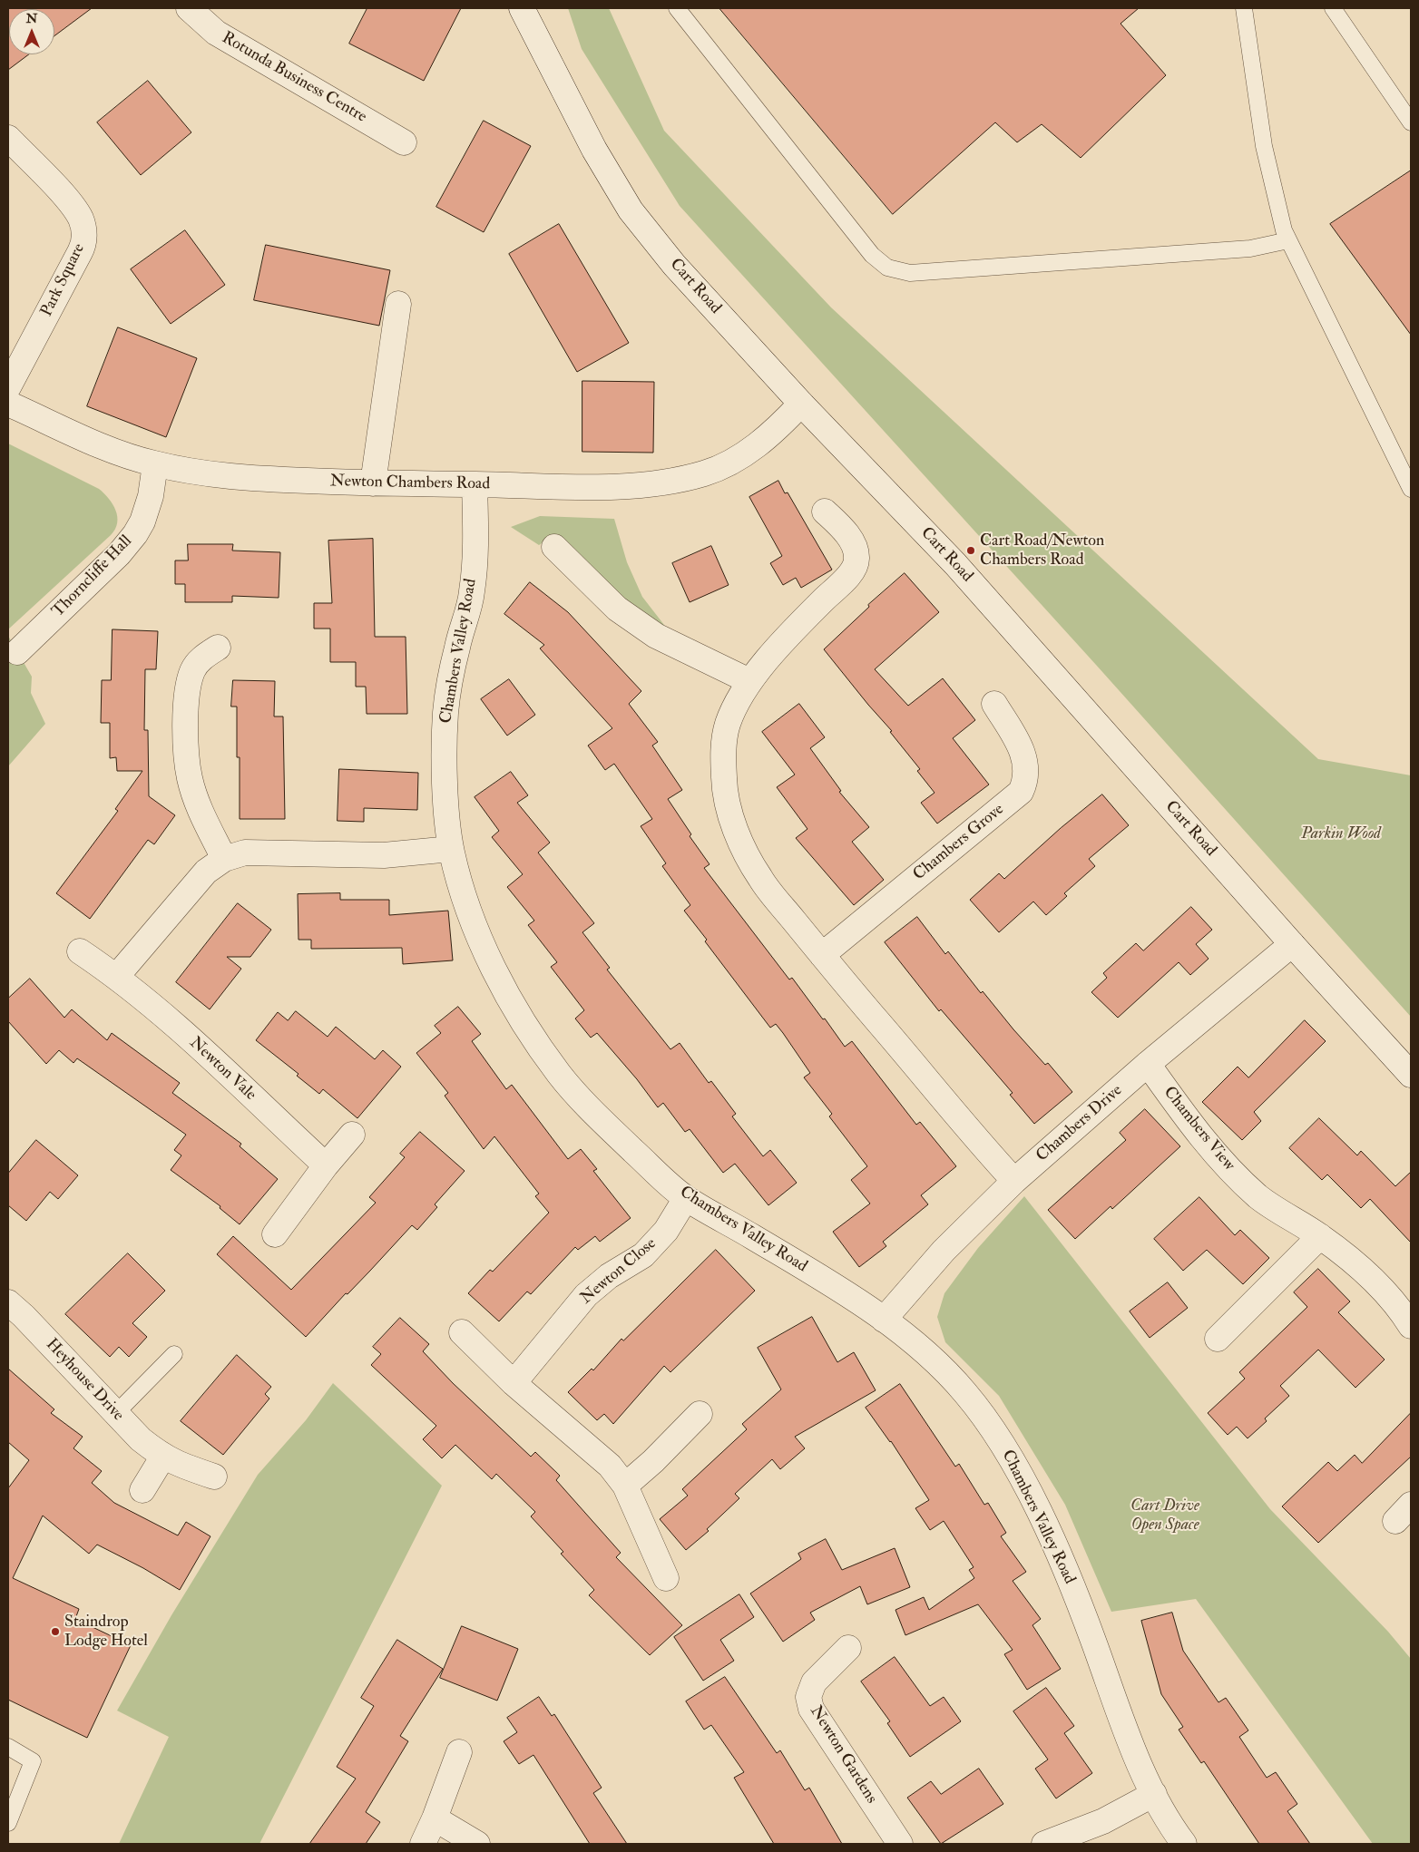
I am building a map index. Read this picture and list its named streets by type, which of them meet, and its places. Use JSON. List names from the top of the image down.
{
  "streets": {
    "street": [
      "Rotunda Business Centre",
      "Park Square",
      "Cart Road",
      "Newton Chambers Road",
      "Thorncliffe Hall",
      "Chambers Valley Road",
      "Chambers Grove",
      "Newton Vale",
      "Chambers Drive",
      "Chambers View",
      "Newton Close",
      "Heyhouse Drive",
      "Newton Gardens"
    ]
  },
  "crossings": [
    ["Cart Road", "Newton Chambers Road"],
    ["Cart Road", "Chambers Drive"],
    ["Newton Chambers Road", "Thorncliffe Hall"],
    ["Newton Chambers Road", "Chambers Valley Road"],
    ["Chambers Valley Road", "Chambers Drive"],
    ["Chambers Valley Road", "Newton Close"],
    ["Chambers Drive", "Chambers View"]
  ],
  "parks": ["Parkin Wood", "Cart Drive Open Space"],
  "places": ["Cart Road/Newton Chambers Road", "Staindrop Lodge Hotel"],
  "north": "top"
}
